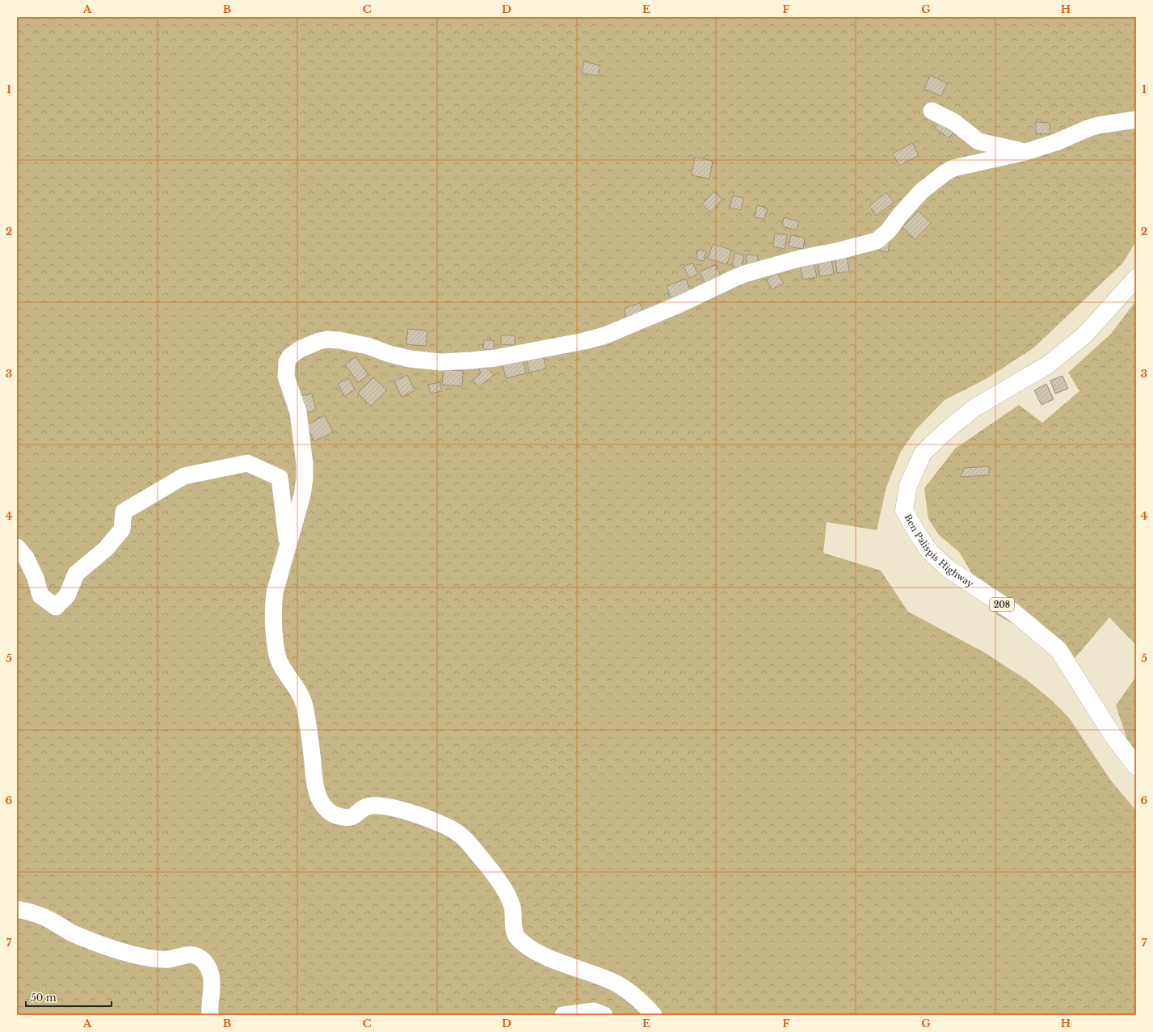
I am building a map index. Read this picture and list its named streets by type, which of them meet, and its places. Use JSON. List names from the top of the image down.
{
  "streets": {
    "main road": ["Ben Palispis Highway", "208"]
  },
  "scale_bar": "50 m",
  "grid": {
    "columns": [
      "A",
      "B",
      "C",
      "D",
      "E",
      "F",
      "G",
      "H"
    ],
    "rows": [
      "1",
      "2",
      "3",
      "4",
      "5",
      "6",
      "7"
    ]
  }
}
